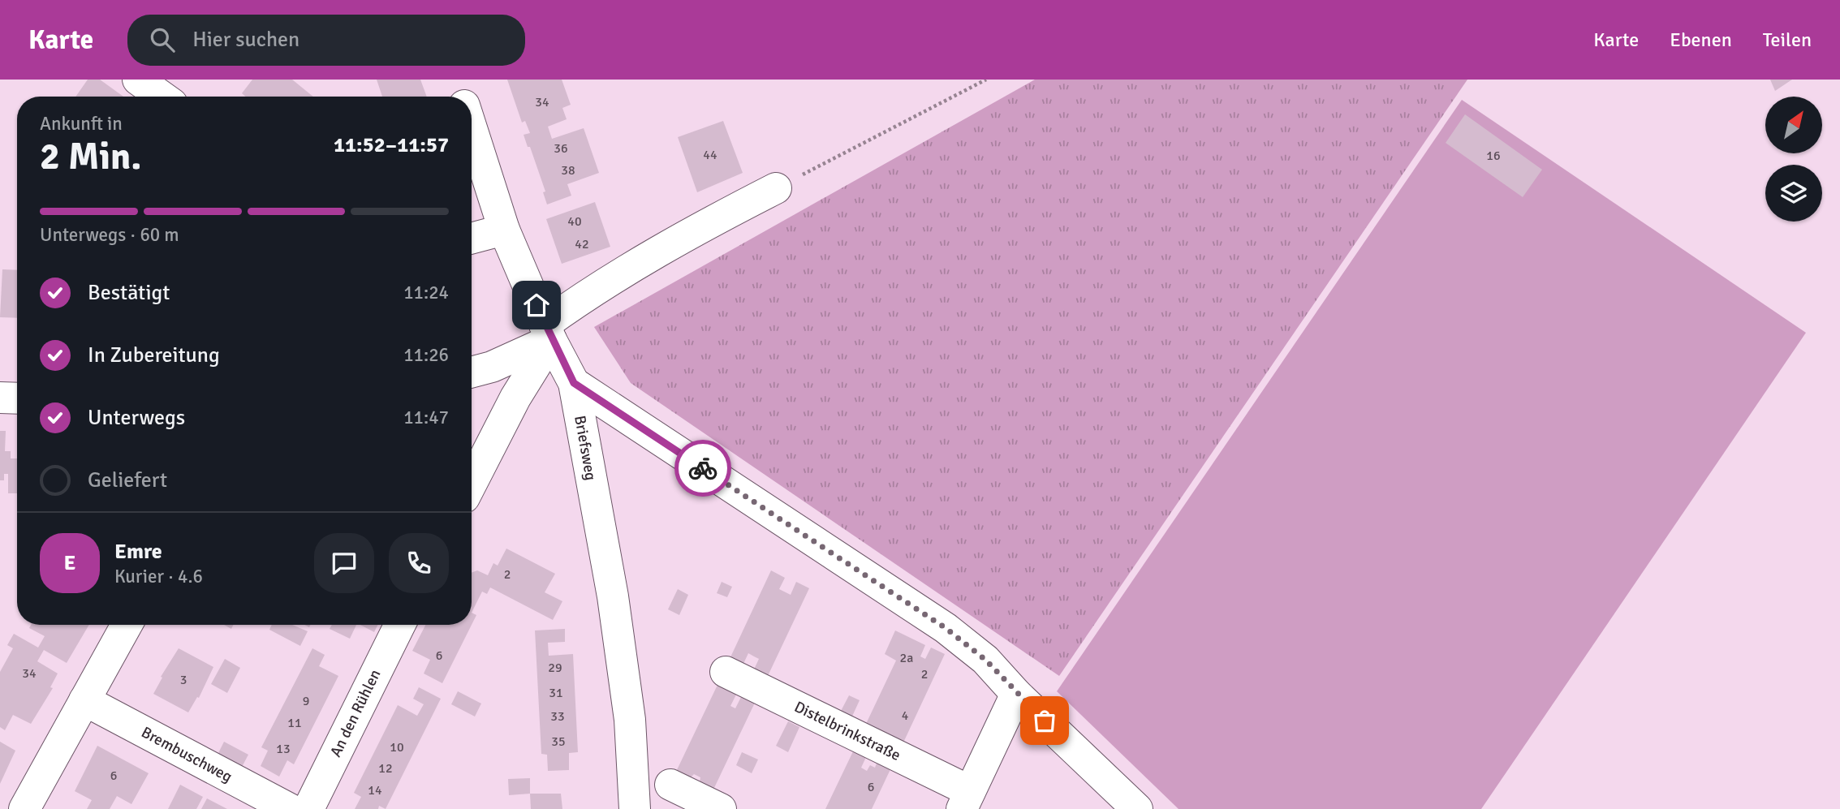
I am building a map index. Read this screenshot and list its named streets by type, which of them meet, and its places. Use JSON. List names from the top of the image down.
{
  "streets": {
    "street": [
      "Briefsweg",
      "An den Rühlen",
      "Distelbrinkstraße",
      "Brembuschweg"
    ]
  },
  "house_numbers": [
    "34",
    "36",
    "44",
    "16",
    "38",
    "40",
    "42",
    "2",
    "6",
    "2a",
    "29",
    "34",
    "2",
    "3",
    "31",
    "9",
    "4",
    "33",
    "11",
    "35",
    "10",
    "13",
    "12",
    "6",
    "6",
    "14"
  ],
  "north": "top right",
  "page": {
    "header": "Karte",
    "search": "Hier suchen",
    "nav": ["Karte", "Ebenen", "Teilen"],
    "heading": ["2 Min.", "Ankunft in", "11:52–11:57"],
    "panel": ["Emre", "Kurier · 4.6"],
    "bar": "Unterwegs · 60 m",
    "list": [
      ["Bestätigt", "11:24"],
      ["In Zubereitung", "11:26"],
      ["Unterwegs", "11:47"],
      "Geliefert"
    ],
    "round": "E"
  }
}
